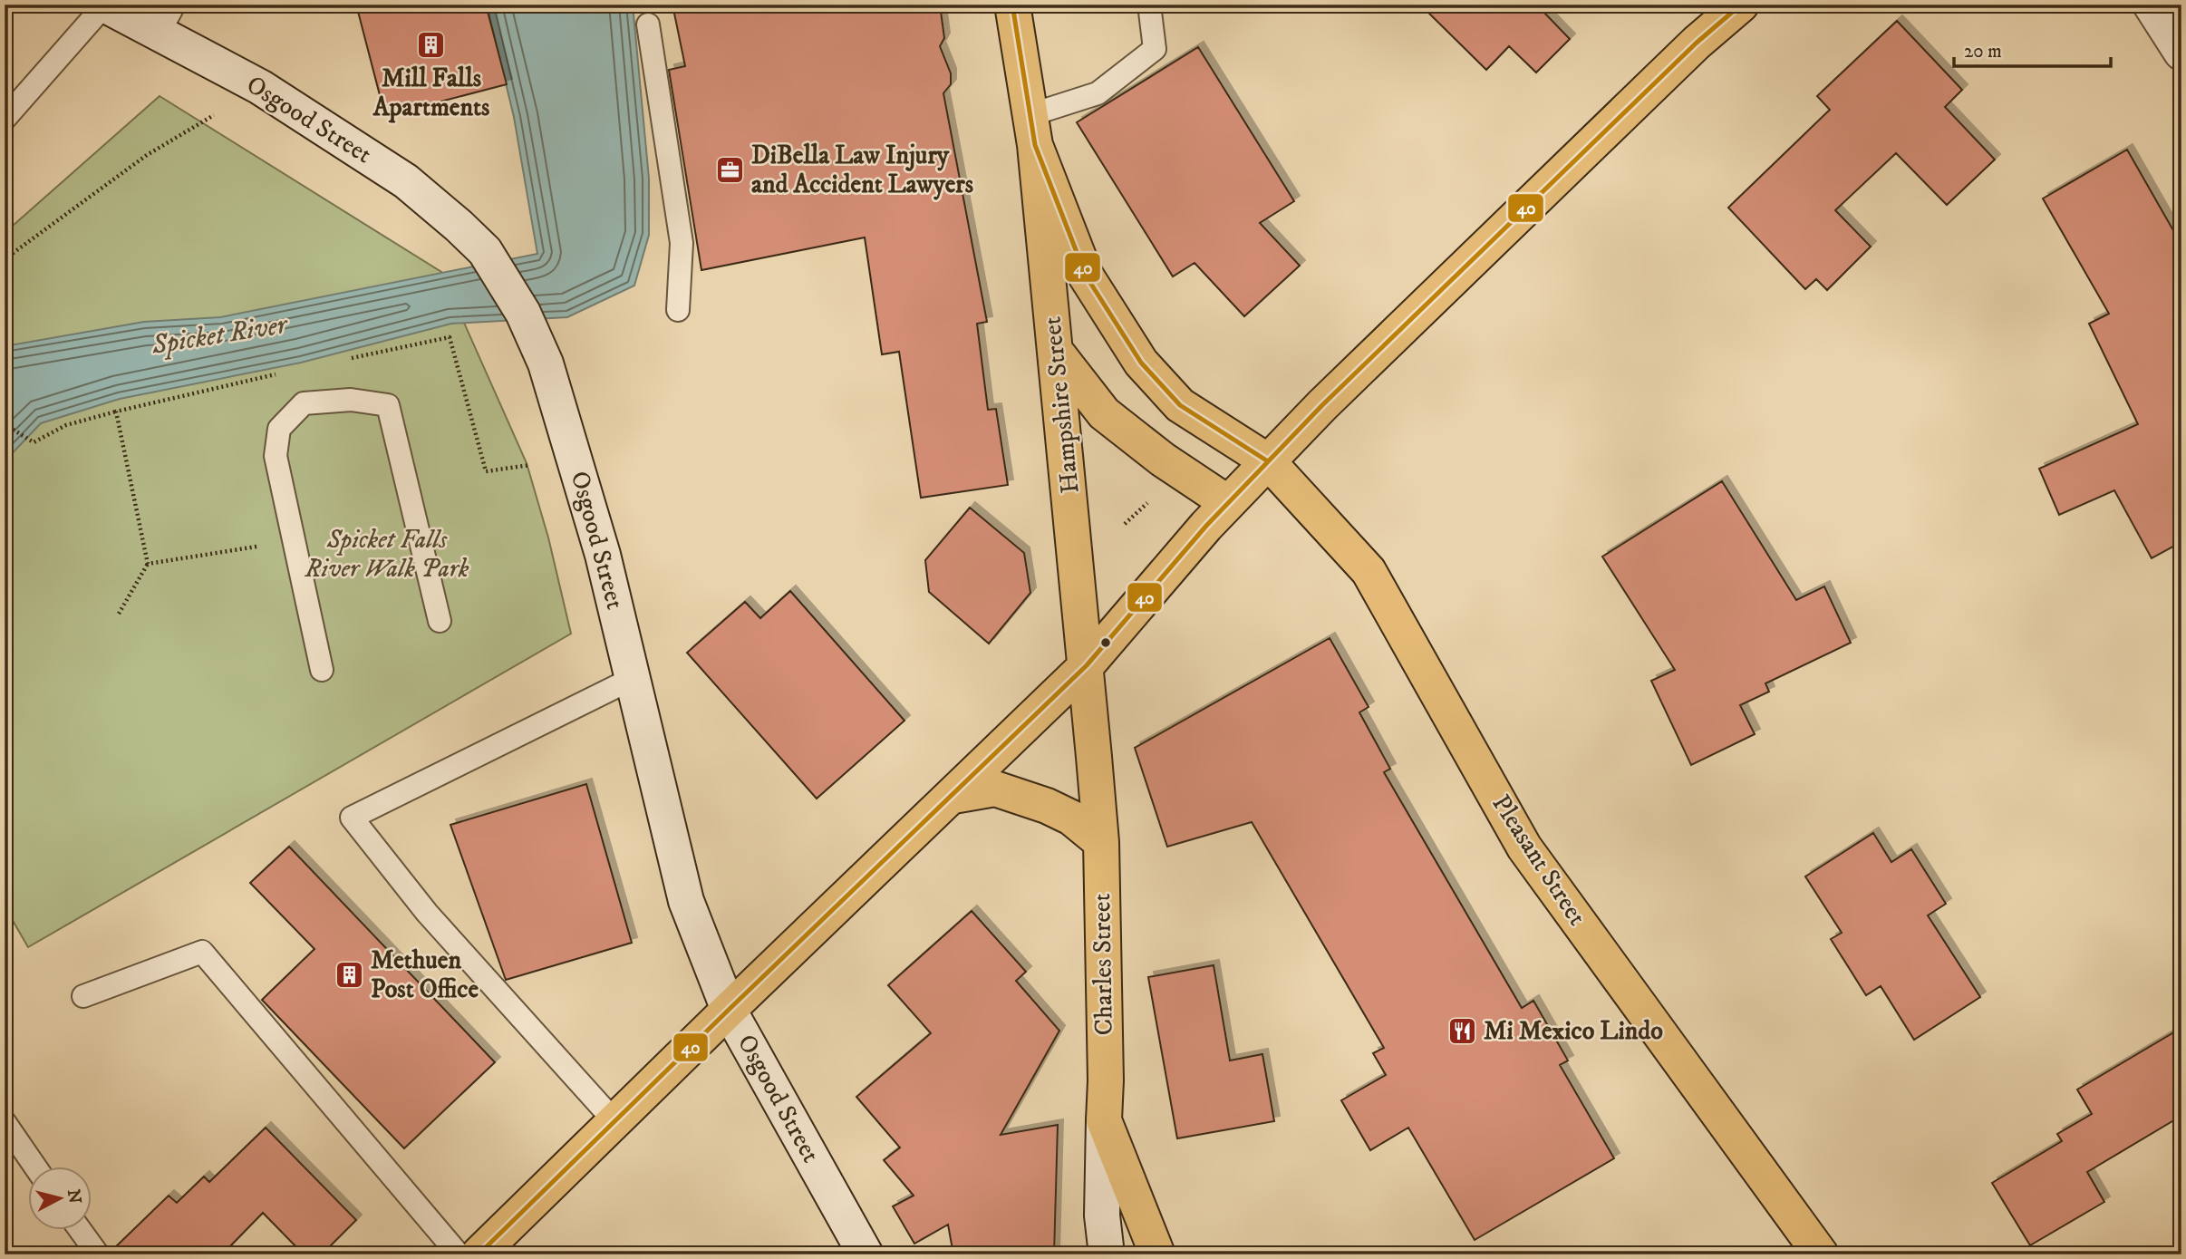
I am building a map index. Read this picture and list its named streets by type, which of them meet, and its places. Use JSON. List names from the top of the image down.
{
  "streets": {
    "main road": [
      "Osgood Street",
      "Hampshire Street",
      "Pleasant Street",
      "Charles Street"
    ]
  },
  "crossings": [
    ["Hampshire Street", "Pleasant Street"],
    ["Hampshire Street", "Charles Street"]
  ],
  "water": ["Spicket River"],
  "parks": ["Spicket Falls River Walk Park"],
  "places": {
    "building": ["Mill Falls Apartments", "Methuen Post Office"],
    "office": ["DiBella Law Injury and Accident Lawyers"],
    "restaurant": ["Mi Mexico Lindo"]
  },
  "lines": ["transit line 40"],
  "scale_bar": "20 m",
  "north": "right"
}
